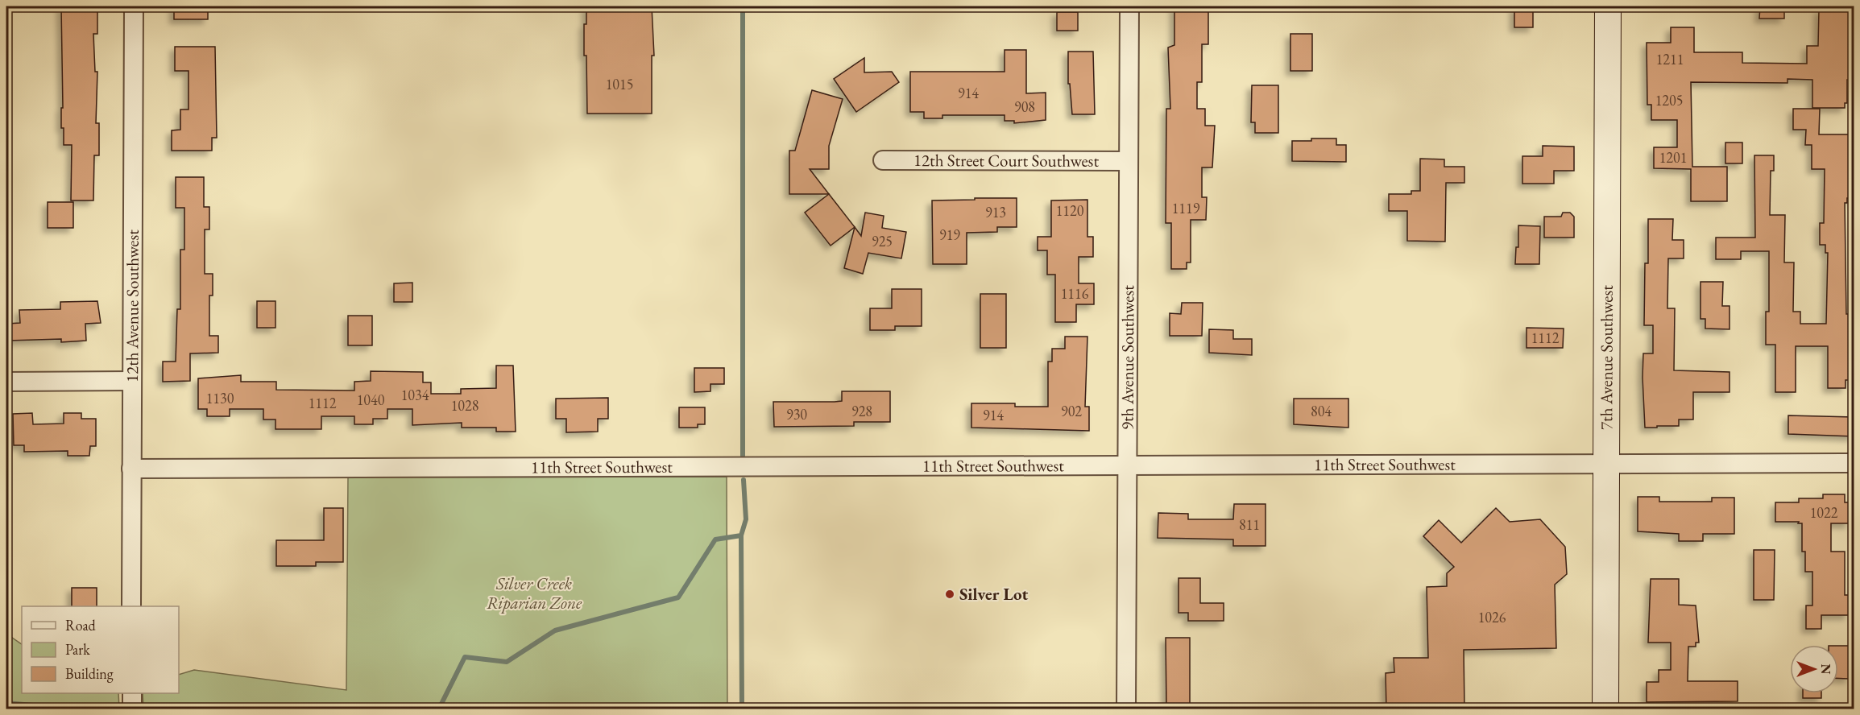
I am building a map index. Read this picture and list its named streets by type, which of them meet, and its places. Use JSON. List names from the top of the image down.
{
  "streets": {
    "street": [
      "12th Street Court Southwest",
      "12th Avenue Southwest",
      "9th Avenue Southwest",
      "7th Avenue Southwest",
      "11th Street Southwest"
    ]
  },
  "crossings": [
    ["12th Street Court Southwest", "9th Avenue Southwest"],
    ["12th Avenue Southwest", "11th Street Southwest"],
    ["9th Avenue Southwest", "11th Street Southwest"],
    ["7th Avenue Southwest", "11th Street Southwest"]
  ],
  "parks": ["Silver Creek Riparian Zone"],
  "places": ["Silver Lot"],
  "house_numbers": [
    "1211",
    "1015",
    "914",
    "1205",
    "908",
    "1201",
    "1119",
    "1120",
    "913",
    "919",
    "925",
    "1116",
    "1112",
    "1034",
    "1130",
    "1040",
    "1112",
    "1028",
    "928",
    "902",
    "804",
    "930",
    "914",
    "1022",
    "811",
    "1026"
  ],
  "legend": ["Road", "Park", "Building"],
  "north": "right"
}
